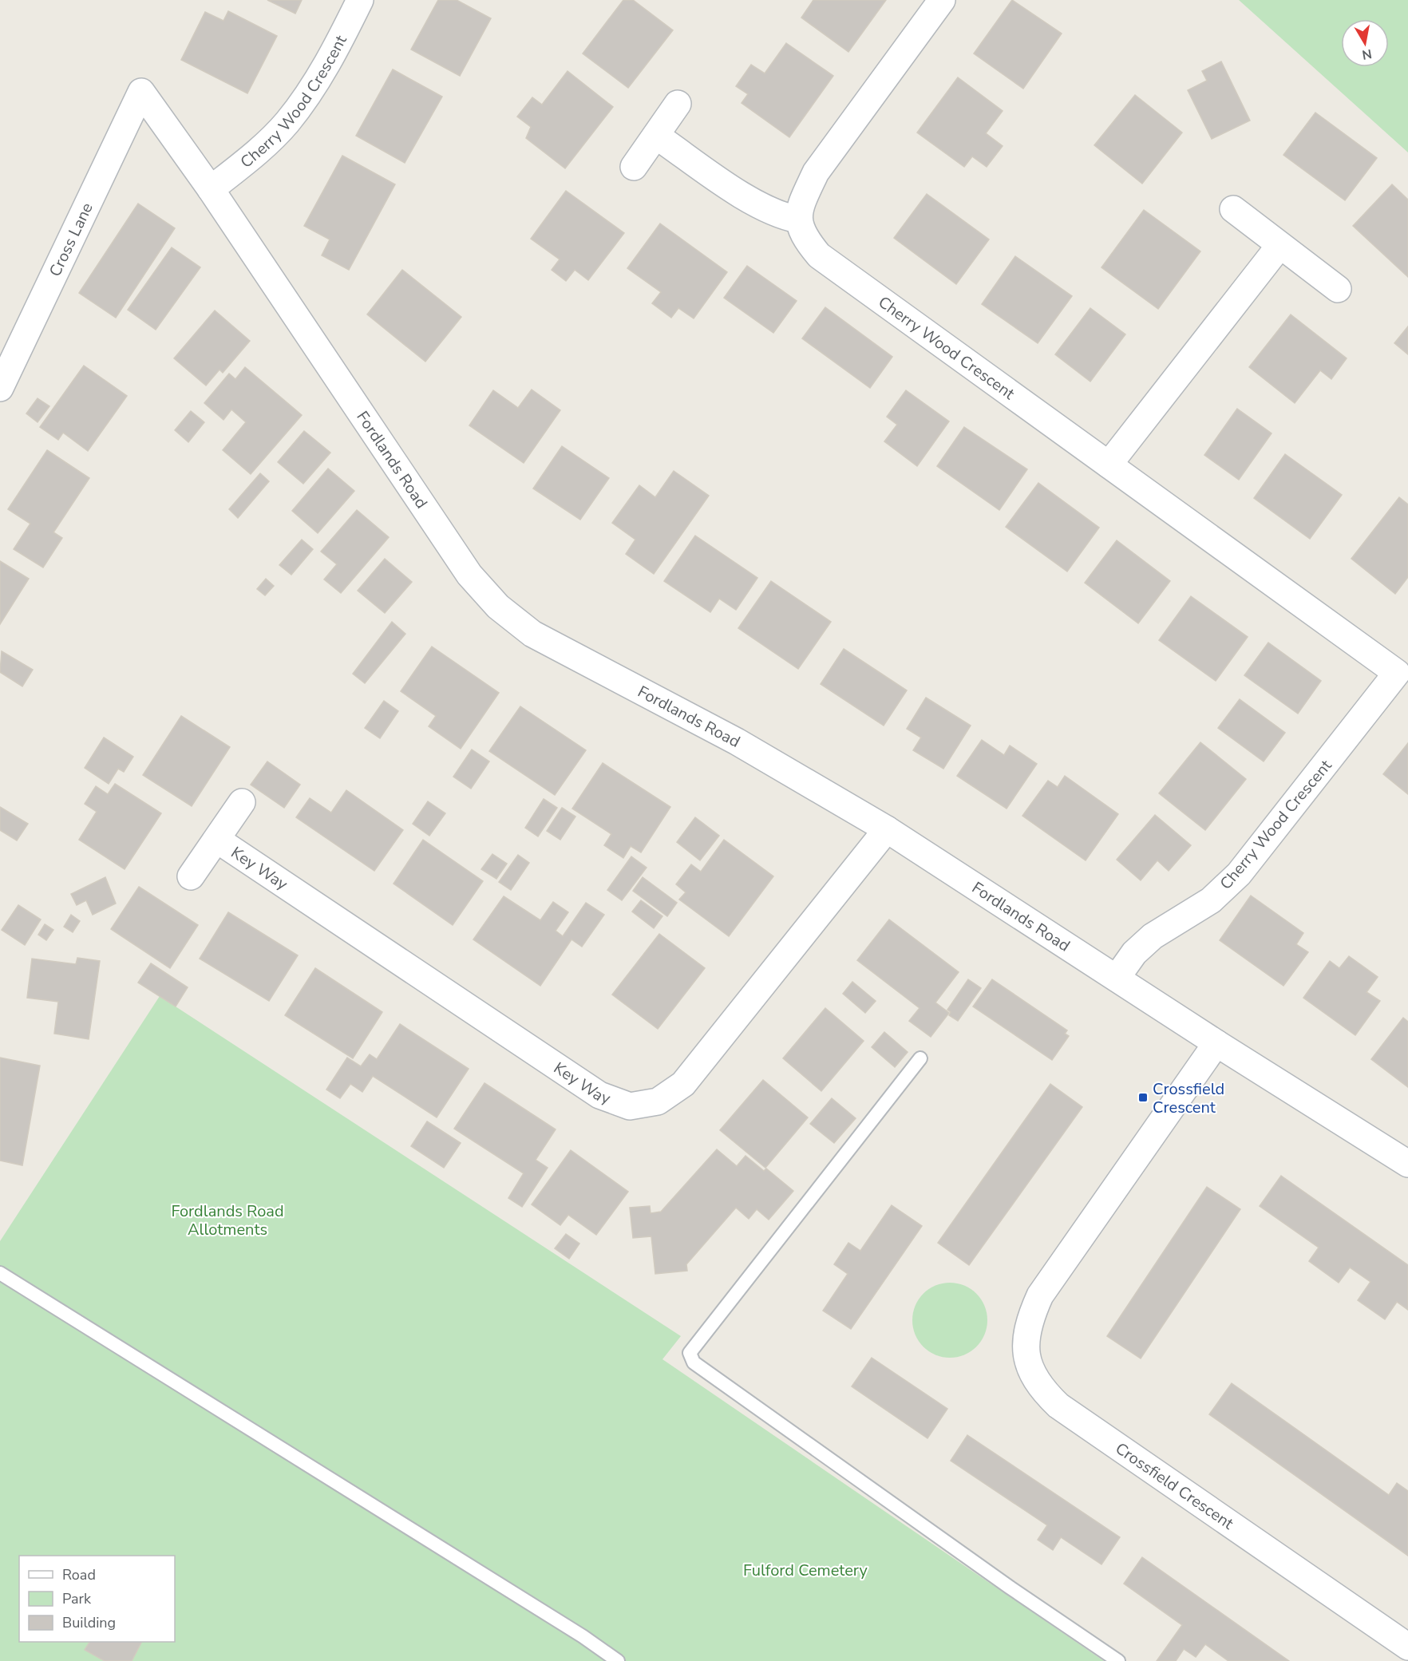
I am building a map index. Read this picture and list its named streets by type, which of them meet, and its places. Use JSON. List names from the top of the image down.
{
  "streets": {
    "street": [
      "Cherry Wood Crescent",
      "Cross Lane",
      "Fordlands Road",
      "Key Way",
      "Crossfield Crescent"
    ]
  },
  "crossings": [
    ["Cherry Wood Crescent", "Fordlands Road"],
    ["Cross Lane", "Fordlands Road"],
    ["Fordlands Road", "Key Way"],
    ["Fordlands Road", "Crossfield Crescent"]
  ],
  "parks": ["Fordlands Road Allotments", "Fulford Cemetery"],
  "places": {
    "transit": ["Crossfield Crescent"]
  },
  "legend": ["Road", "Park", "Building"],
  "north": "bottom"
}
